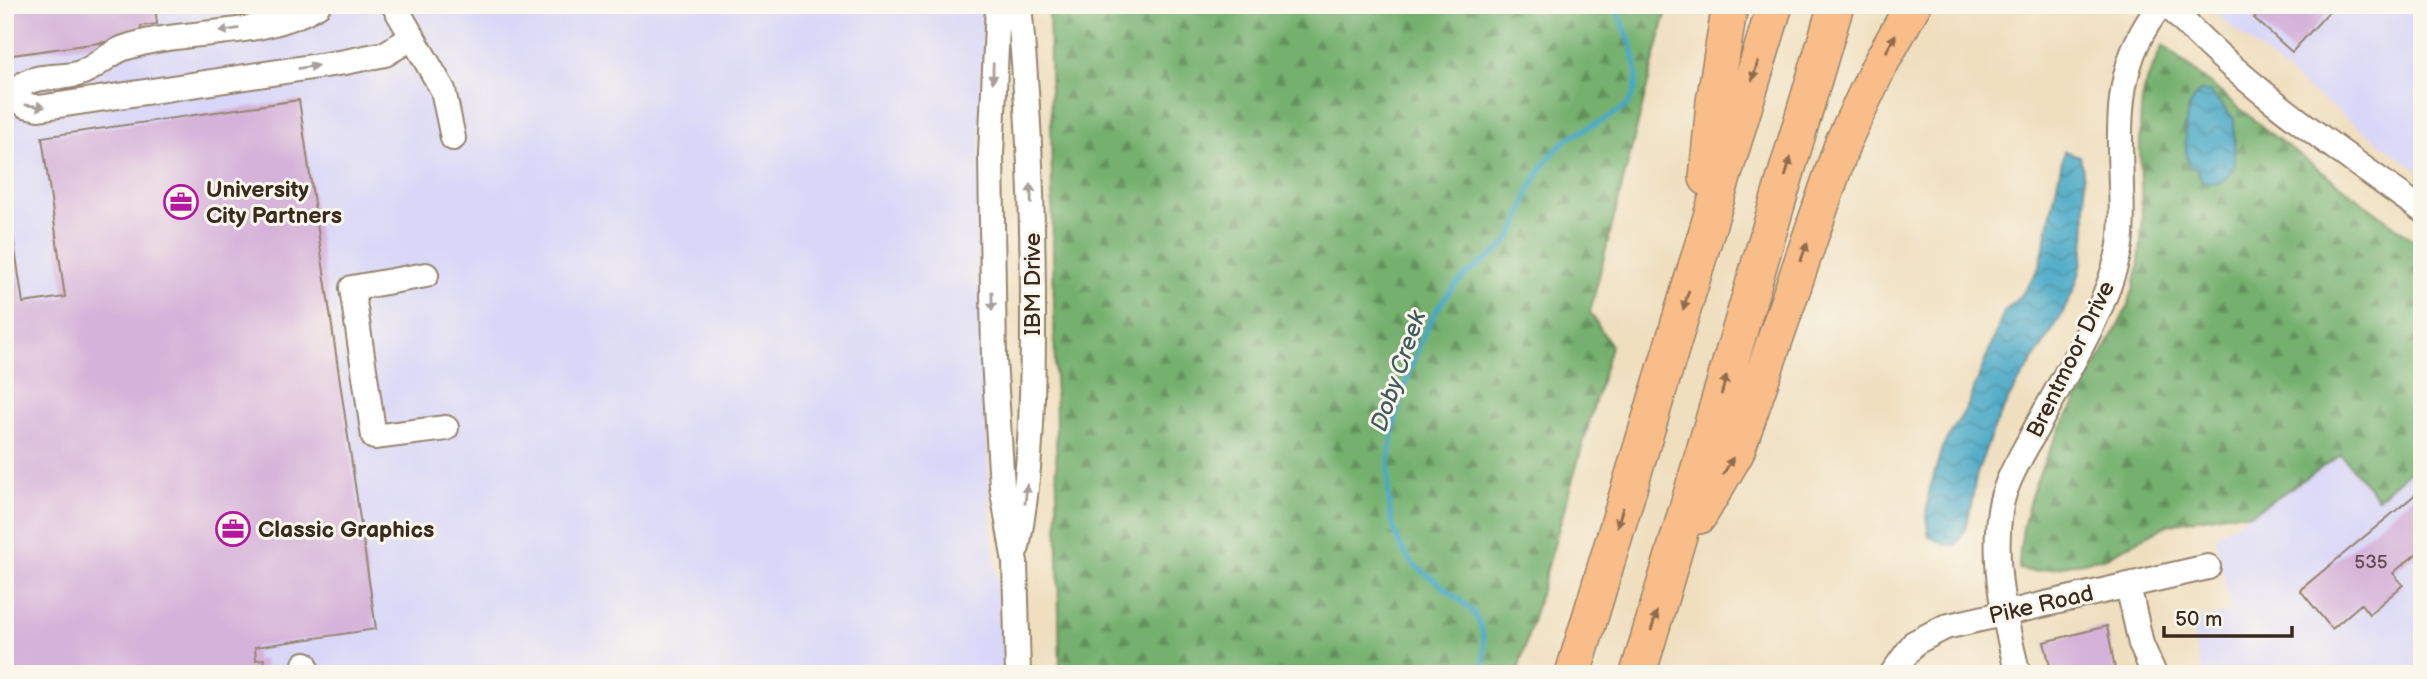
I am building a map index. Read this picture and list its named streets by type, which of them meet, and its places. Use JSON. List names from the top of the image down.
{
  "streets": {
    "street": ["IBM Drive", "Brentmoor Drive", "Pike Road"]
  },
  "crossings": [
    ["Brentmoor Drive", "Pike Road"]
  ],
  "water": ["Doby Creek"],
  "places": {
    "office": ["University City Partners", "Classic Graphics"]
  },
  "house_numbers": ["535"],
  "scale_bar": "50 m"
}
